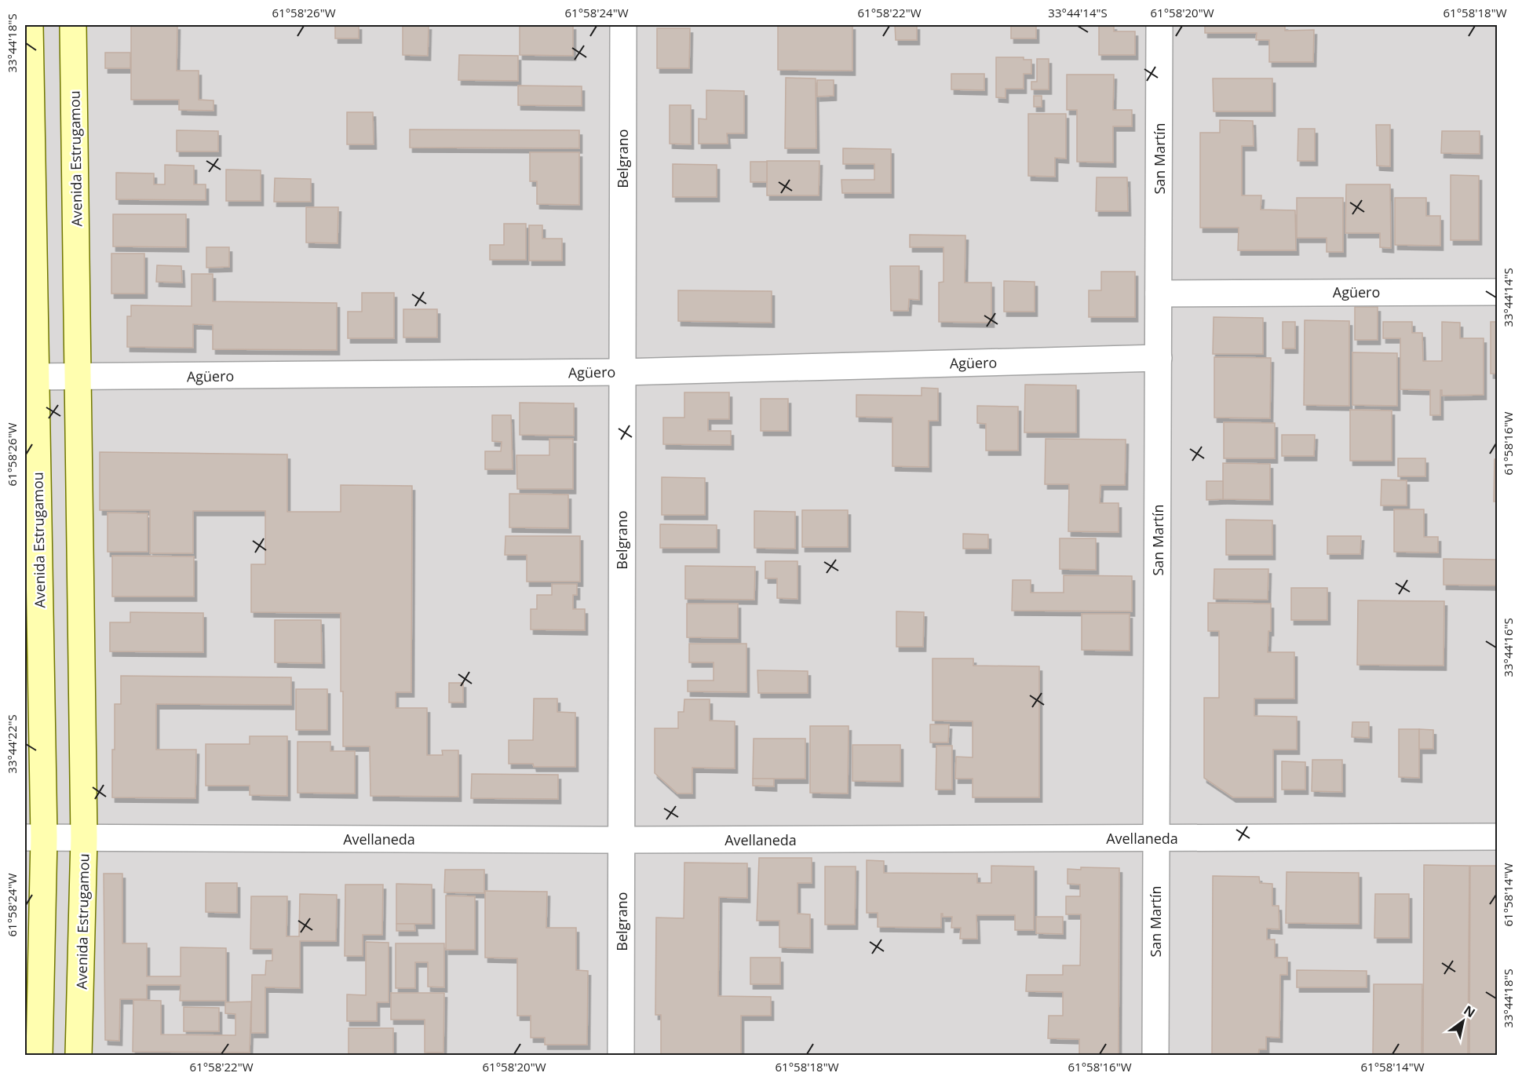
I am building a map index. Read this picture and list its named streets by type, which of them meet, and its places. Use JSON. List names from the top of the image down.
{
  "streets": {
    "main road": ["Avenida Estrugamou"],
    "street": [
      "Belgrano",
      "San Martín",
      "Agüero",
      "Avellaneda"
    ]
  },
  "crossings": [
    ["Avenida Estrugamou", "Agüero"],
    ["Avenida Estrugamou", "Avellaneda"],
    ["Belgrano", "Agüero"],
    ["Belgrano", "Avellaneda"],
    ["San Martín", "Agüero"],
    ["San Martín", "Avellaneda"]
  ],
  "north": "top right",
  "coordinates": [
    "61°58'26\"W",
    "61°58'24\"W",
    "61°58'22\"W",
    "33°44'14\"S",
    "61°58'20\"W",
    "61°58'18\"W",
    "33°44'18\"S",
    "61°58'16\"W",
    "33°44'16\"S",
    "33°44'22\"S",
    "61°58'14\"W"
  ]
}
